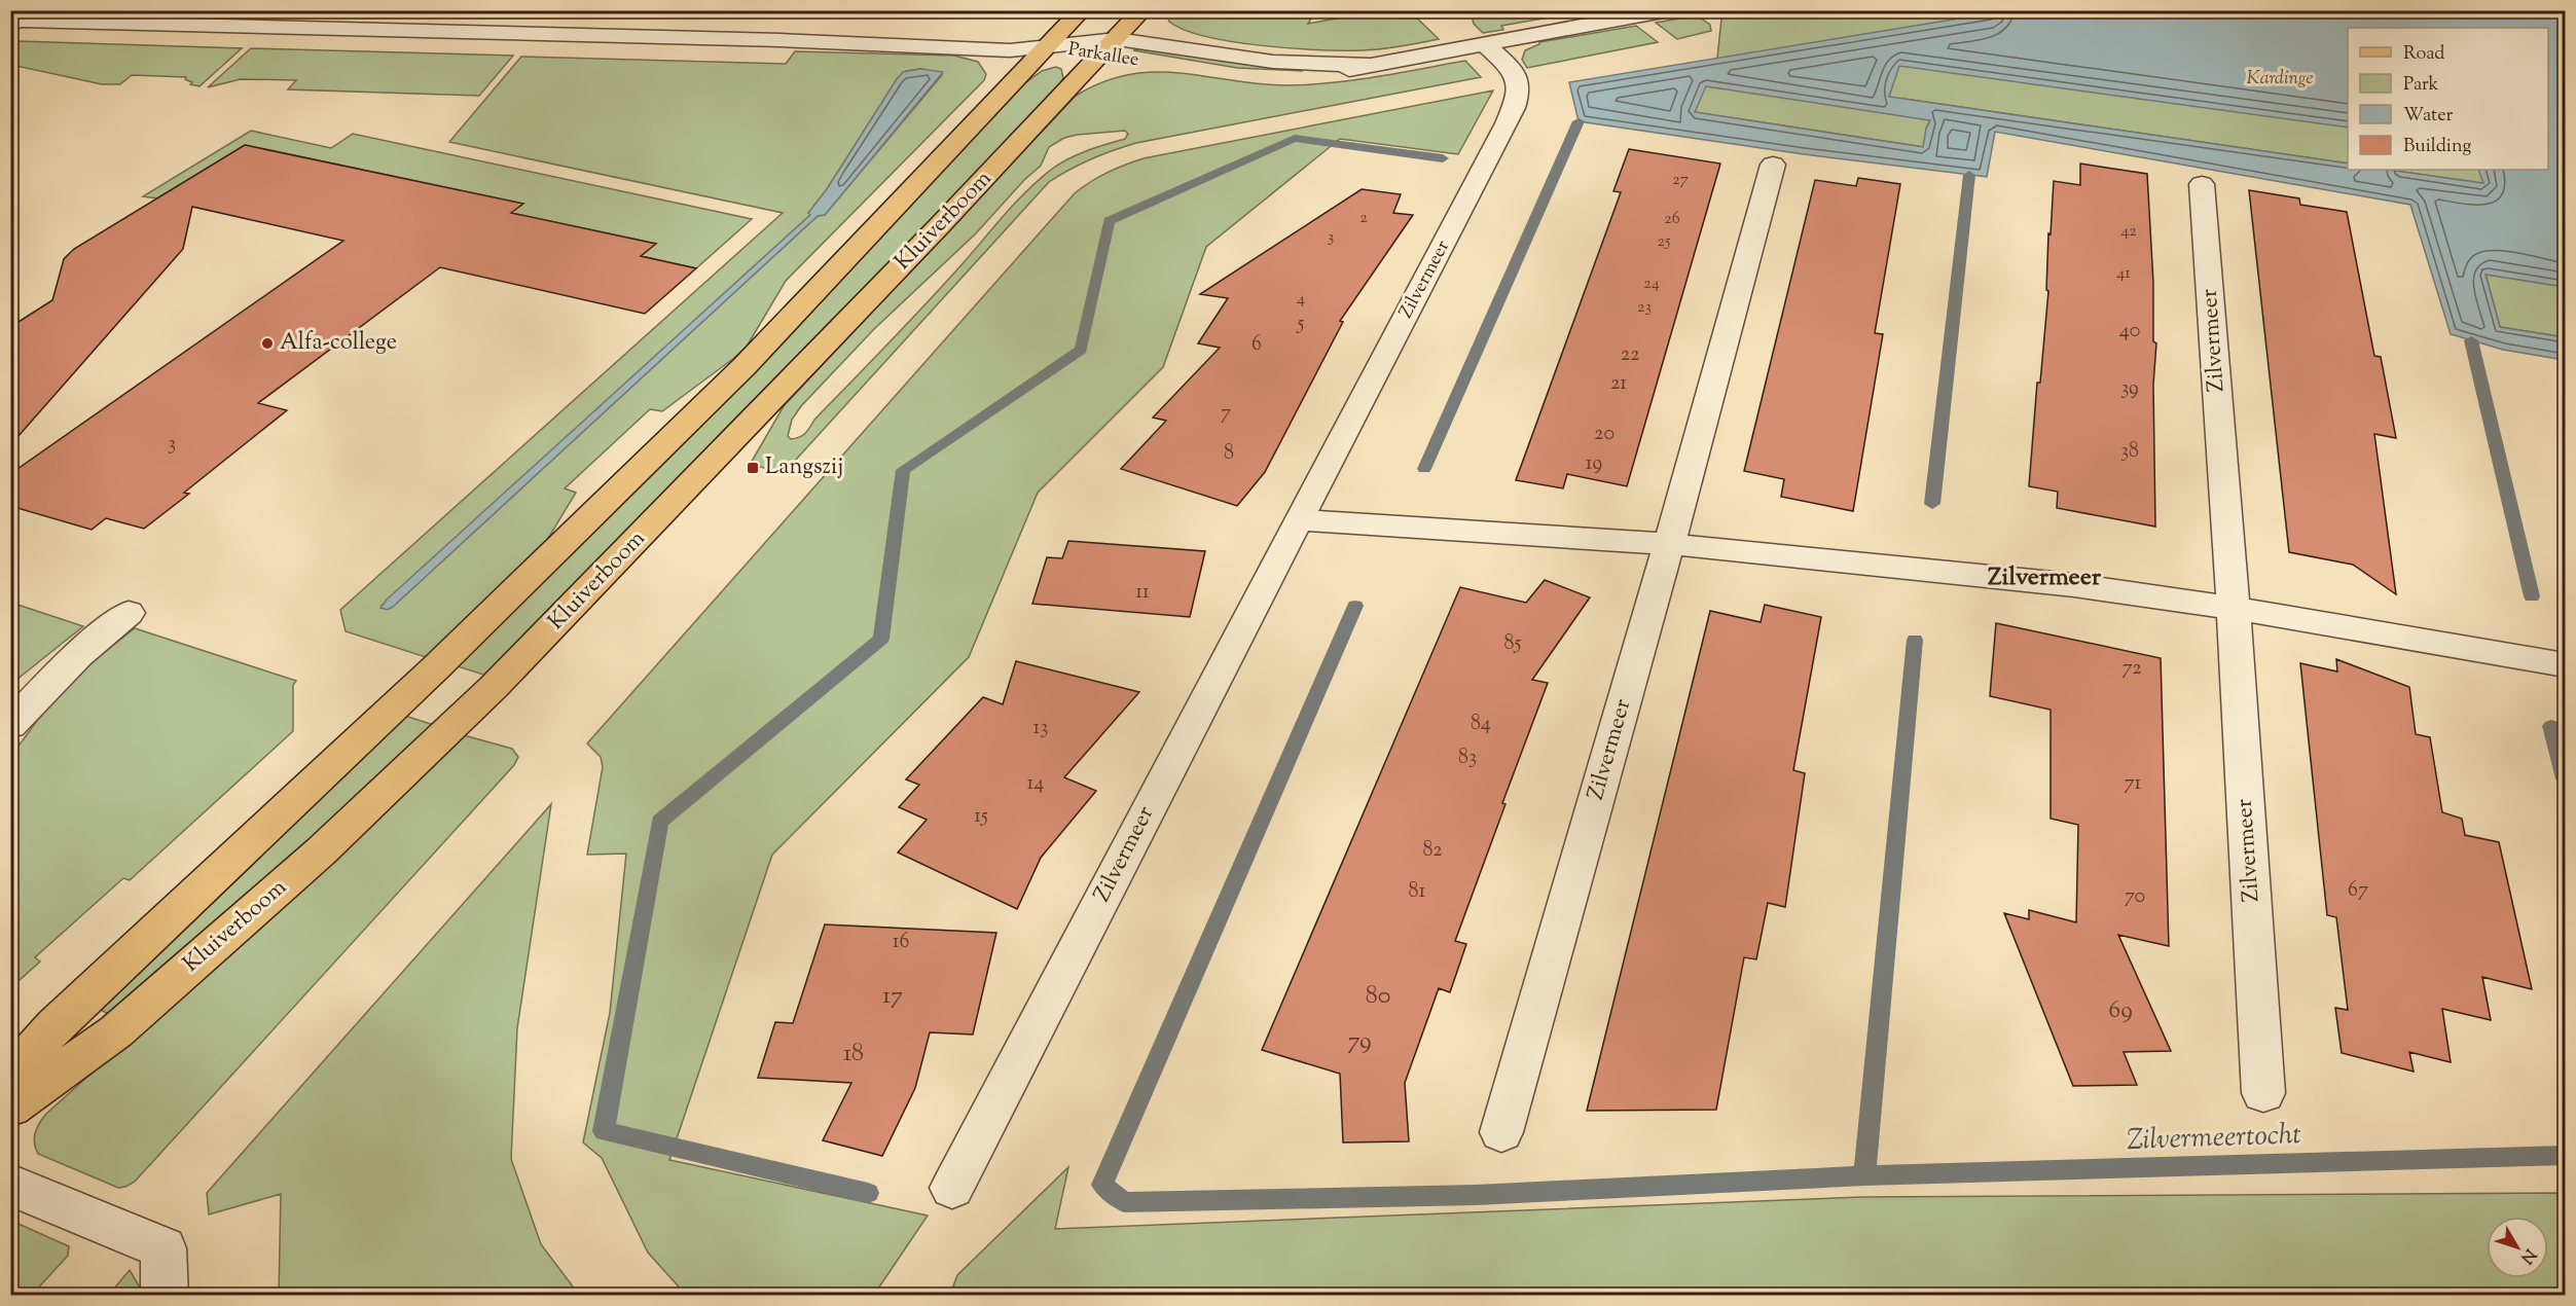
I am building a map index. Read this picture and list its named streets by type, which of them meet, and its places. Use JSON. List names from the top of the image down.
{
  "streets": {
    "main road": ["Kluiverboom"],
    "street": ["Parkallee", "Zilvermeer"]
  },
  "crossings": [
    ["Parkallee", "Kluiverboom"],
    ["Parkallee", "Zilvermeer"]
  ],
  "districts": ["Zilvermeer"],
  "water": ["Zilvermeertocht"],
  "parks": ["Kardinge"],
  "places": {
    "other": ["Alfa-college"],
    "transit": ["Langszij"]
  },
  "house_numbers": [
    "27",
    "2",
    "26",
    "42",
    "3",
    "25",
    "41",
    "24",
    "4",
    "23",
    "5",
    "40",
    "6",
    "22",
    "21",
    "39",
    "7",
    "20",
    "3",
    "38",
    "8",
    "19",
    "11",
    "85",
    "72",
    "84",
    "13",
    "83",
    "14",
    "71",
    "15",
    "82",
    "67",
    "81",
    "70",
    "16",
    "17",
    "80",
    "69",
    "79",
    "18"
  ],
  "legend": [
    "Road",
    "Park",
    "Water",
    "Building"
  ],
  "north": "bottom right"
}
